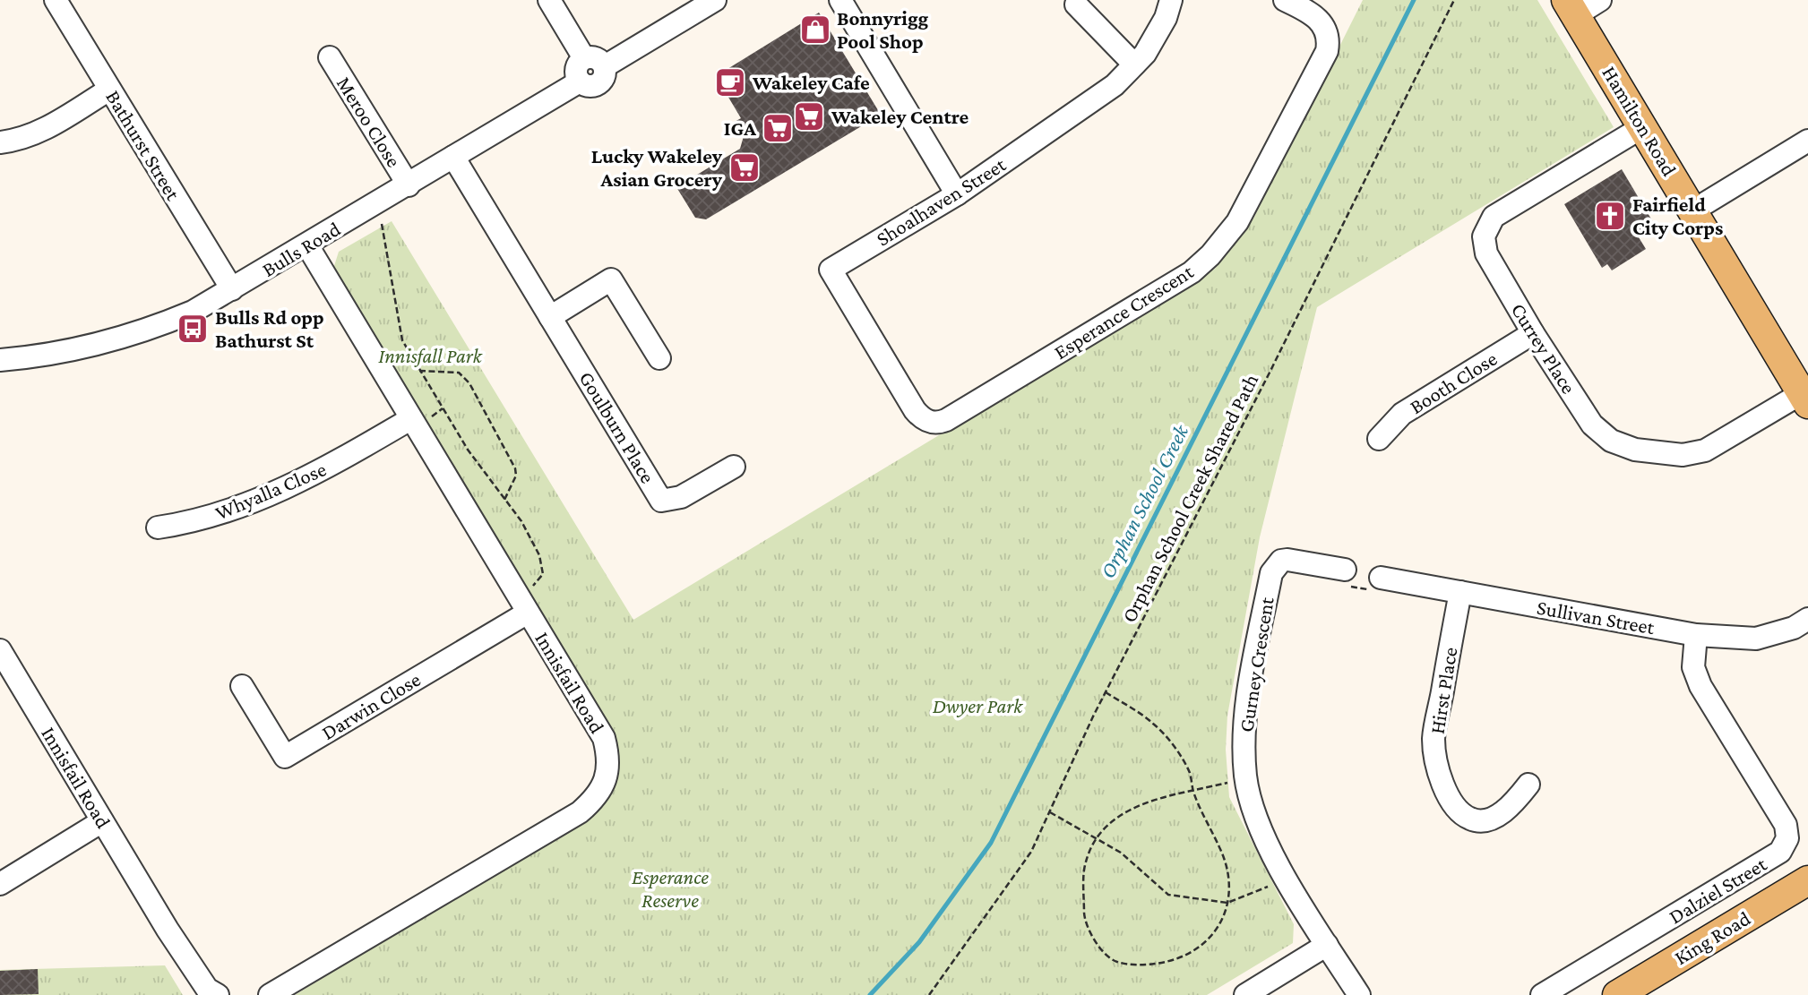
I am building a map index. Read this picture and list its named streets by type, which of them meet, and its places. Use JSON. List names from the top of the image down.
{
  "streets": {
    "main road": ["Hamilton Road", "King Road"],
    "street": [
      "Meroo Close",
      "Bathurst Street",
      "Shoalhaven Street",
      "Bulls Road",
      "Esperance Crescent",
      "Currey Place",
      "Booth Close",
      "Goulburn Place",
      "Whyalla Close",
      "Sullivan Street",
      "Gurney Crescent",
      "Innisfail Road",
      "Hirst Place",
      "Darwin Close",
      "Dalziel Street"
    ],
    "path": ["Orphan School Creek Shared Path"]
  },
  "crossings": [
    ["Hamilton Road", "Currey Place"],
    ["Meroo Close", "Bulls Road"],
    ["Bathurst Street", "Bulls Road"],
    ["Shoalhaven Street", "Esperance Crescent"],
    ["Bulls Road", "Goulburn Place"],
    ["Bulls Road", "Innisfail Road"],
    ["Currey Place", "Booth Close"],
    ["Whyalla Close", "Innisfail Road"],
    ["Sullivan Street", "Hirst Place"],
    ["Sullivan Street", "Dalziel Street"],
    ["Innisfail Road", "Darwin Close"]
  ],
  "water": ["Orphan School Creek"],
  "parks": ["Innisfall Park", "Dwyer Park", "Esperance Reserve"],
  "places": {
    "shop": ["Bonnyrigg Pool Shop"],
    "cafe": ["Wakeley Cafe"],
    "supermarket": ["Wakeley Centre", "IGA", "Lucky Wakeley Asian Grocery"],
    "church": ["Fairfield City Corps"],
    "bus stop": ["Bulls Rd opp Bathurst St"]
  }
}
